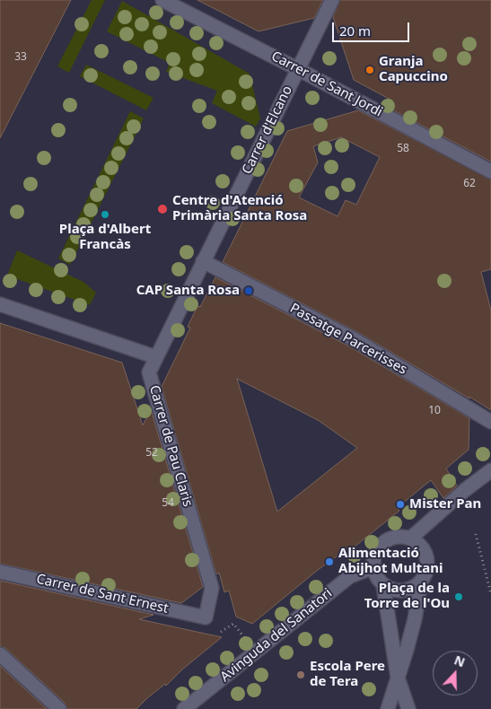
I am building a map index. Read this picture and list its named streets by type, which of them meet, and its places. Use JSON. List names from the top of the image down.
{
  "streets": {
    "street": [
      "Carrer de Sant Jordi",
      "Carrer d'Elcano",
      "Passatge Parcerisses",
      "Carrer de Pau Claris",
      "Carrer de Sant Ernest",
      "Avinguda del Sanatori"
    ]
  },
  "crossings": [
    ["Carrer de Sant Jordi", "Carrer d'Elcano"],
    ["Carrer d'Elcano", "Passatge Parcerisses"],
    ["Carrer d'Elcano", "Carrer de Pau Claris"],
    ["Carrer de Pau Claris", "Carrer de Sant Ernest"]
  ],
  "places": [
    "Granja Capuccino",
    "Centre d'Atenció Primària Santa Rosa",
    "Plaça d'Albert Francàs",
    "CAP Santa Rosa",
    "Mister Pan",
    "Alimentació Abijhot Multani",
    "Plaça de la Torre de l'Ou",
    "Escola Pere de Tera"
  ],
  "house_numbers": [
    "33",
    "58",
    "62",
    "10",
    "52",
    "54"
  ],
  "scale_bar": "20 m",
  "north": "top"
}
